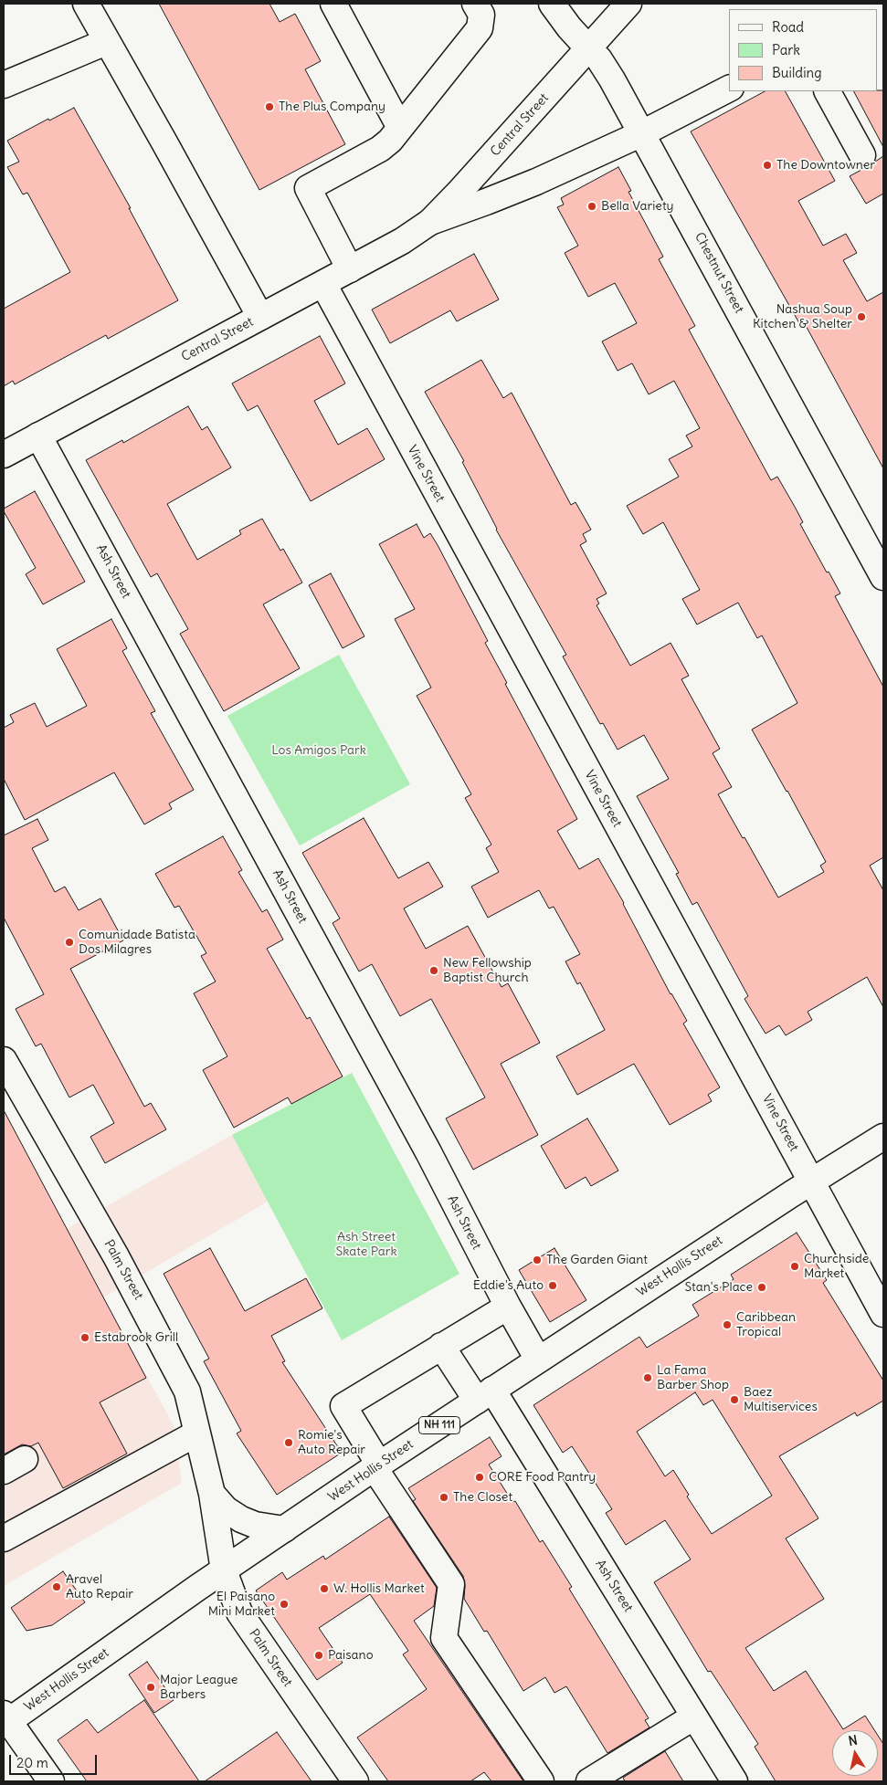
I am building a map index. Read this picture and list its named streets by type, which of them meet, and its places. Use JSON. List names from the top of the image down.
{
  "streets": {
    "street": [
      "Central Street",
      "Chestnut Street",
      "Vine Street",
      "Ash Street",
      "West Hollis Street",
      "Palm Street",
      "NH 111"
    ]
  },
  "crossings": [
    ["Central Street", "Chestnut Street"],
    ["Central Street", "Vine Street"],
    ["Central Street", "Ash Street"],
    ["Vine Street", "West Hollis Street"],
    ["Ash Street", "West Hollis Street"],
    ["West Hollis Street", "Palm Street"]
  ],
  "parks": ["Los Amigos Park", "Ash Street Skate Park"],
  "places": [
    "The Plus Company",
    "The Downtowner",
    "Bella Variety",
    "Nashua Soup Kitchen & Shelter",
    "Comunidade Batista Dos Milagres",
    "New Fellowship Baptist Church",
    "The Garden Giant",
    "Churchside Market",
    "Eddie's Auto",
    "Stan's Place",
    "Caribbean Tropical",
    "Estabrook Grill",
    "La Fama Barber Shop",
    "Baez Multiservices",
    "Romie's Auto Repair",
    "CORE Food Pantry",
    "The Closet",
    "Aravel Auto Repair",
    "W. Hollis Market",
    "El Paisano Mini Market",
    "Paisano",
    "Major League Barbers"
  ],
  "legend": ["Road", "Park", "Building"],
  "scale_bar": "20 m",
  "north": "top"
}
